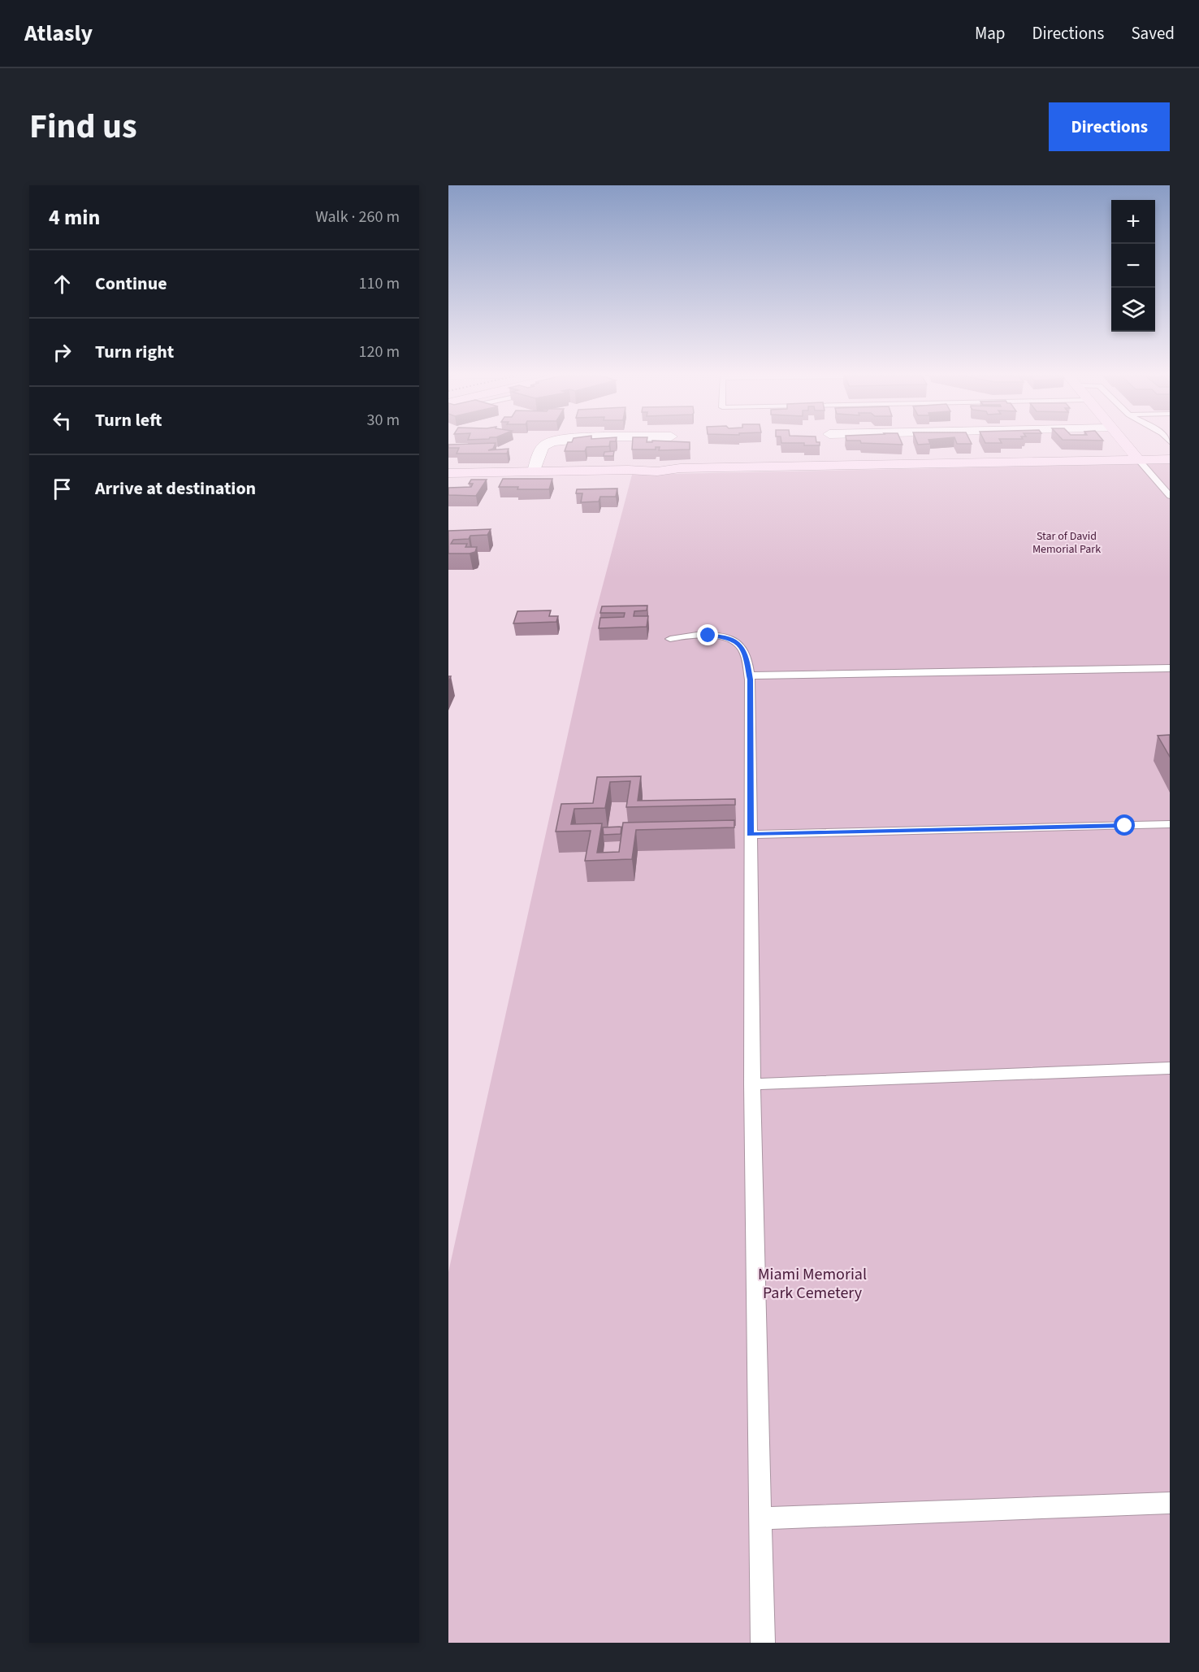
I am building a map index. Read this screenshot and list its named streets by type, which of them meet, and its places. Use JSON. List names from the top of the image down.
{
  "parks": ["Star of David Memorial Park", "Miami Memorial Park Cemetery"],
  "page": {
    "header": "Atlasly",
    "nav": ["Map", "Directions", "Saved"],
    "title": "Find us",
    "buttons": "Directions",
    "heading": ["4 min", "Walk · 260 m"],
    "map_buttons": ["+", "−"],
    "list": [
      ["Continue", "110 m"],
      ["Turn right", "120 m"],
      ["Turn left", "30 m"],
      "Arrive at destination"
    ]
  }
}
